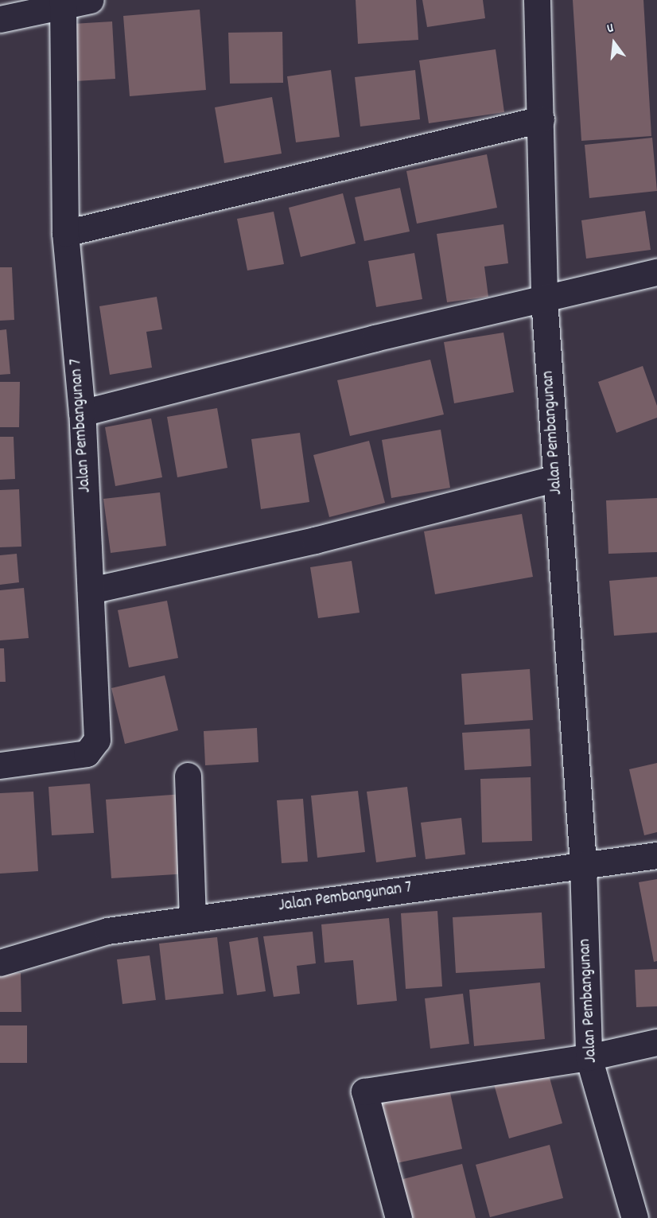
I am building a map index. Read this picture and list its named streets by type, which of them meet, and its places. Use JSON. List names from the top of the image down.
{
  "streets": {
    "street": ["Jalan Pembangunan 7", "Jalan Pembangunan"]
  },
  "crossings": [
    ["Jalan Pembangunan 7", "Jalan Pembangunan"]
  ],
  "north": "top"
}
